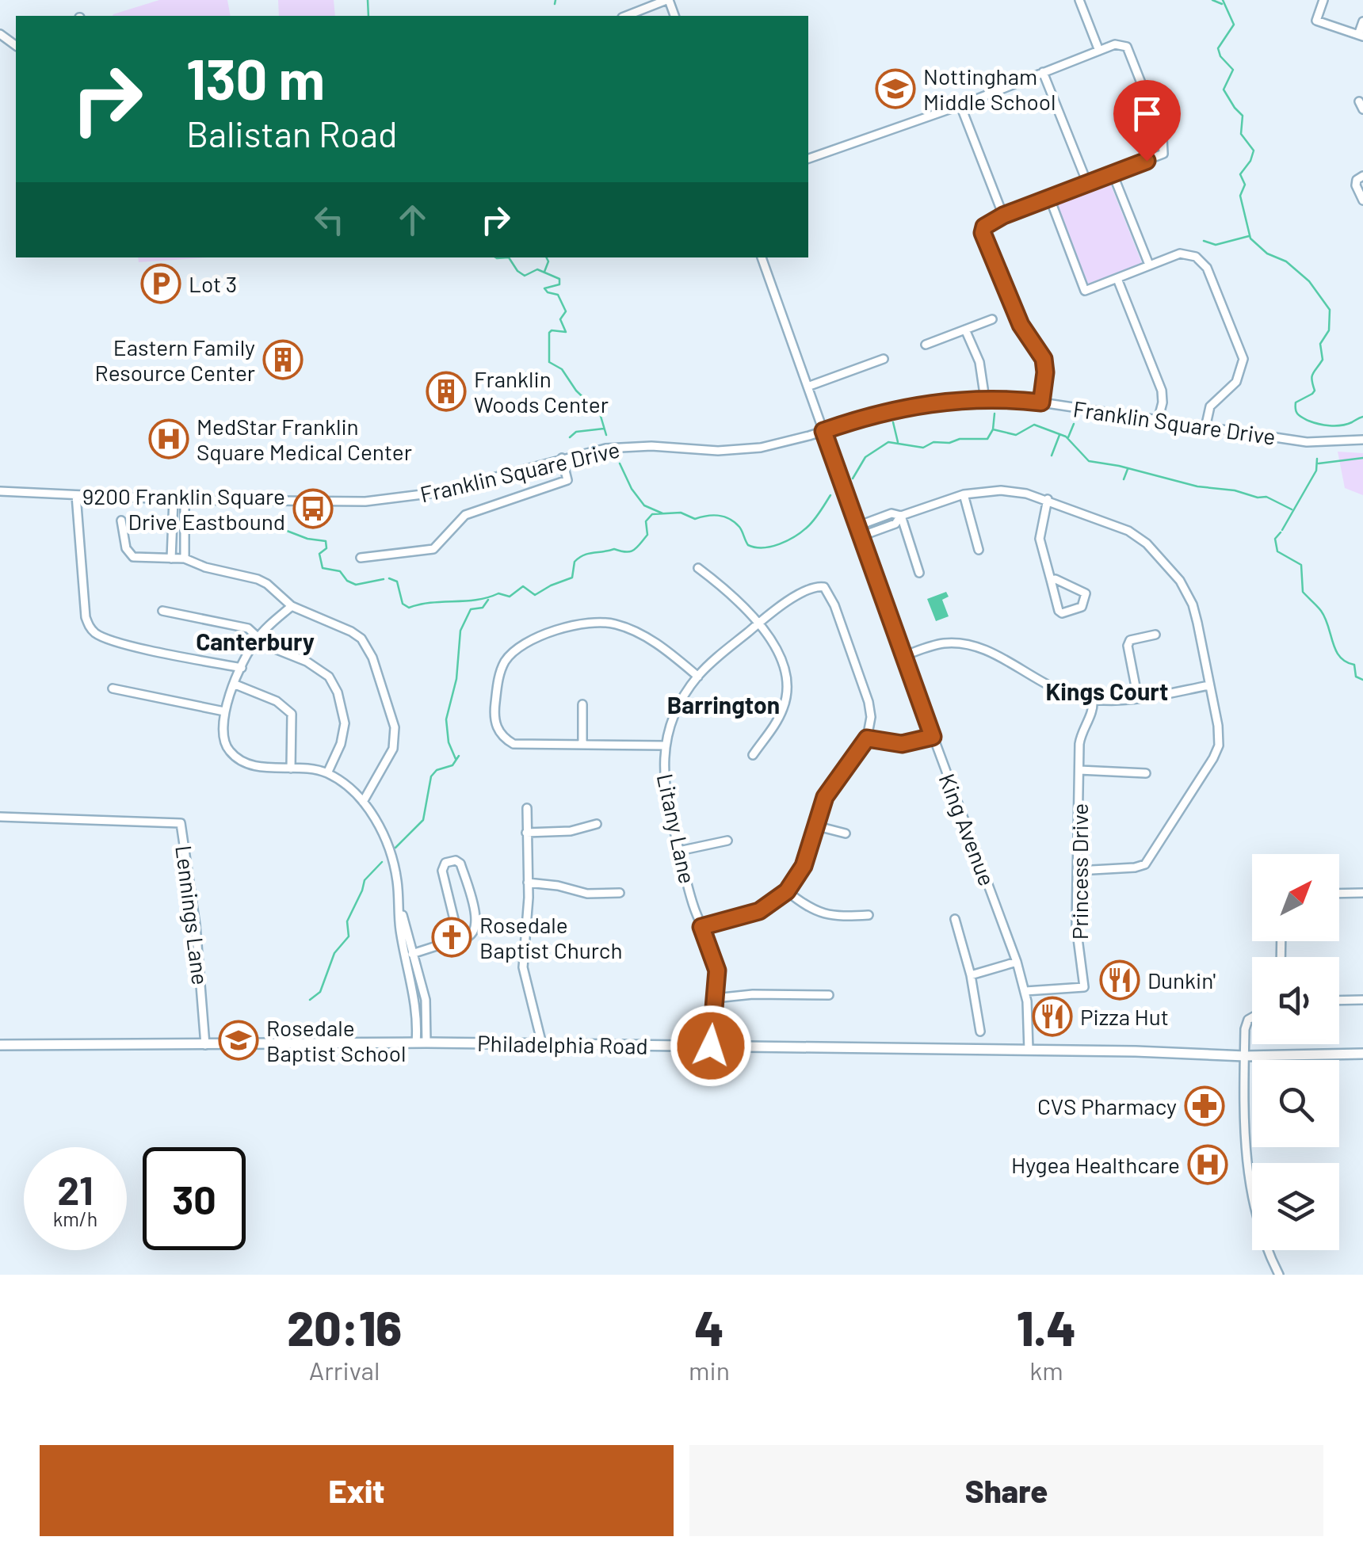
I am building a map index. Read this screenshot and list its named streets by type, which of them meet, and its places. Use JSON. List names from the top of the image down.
{
  "streets": {
    "main road": ["Philadelphia Road"],
    "street": [
      "Franklin Square Drive",
      "Litany Lane",
      "King Avenue",
      "Princess Drive",
      "Lennings Lane"
    ]
  },
  "crossings": [
    ["Franklin Square Drive", "King Avenue"],
    ["Litany Lane", "Philadelphia Road"],
    ["King Avenue", "Princess Drive"],
    ["King Avenue", "Philadelphia Road"],
    ["Lennings Lane", "Philadelphia Road"]
  ],
  "districts": ["Canterbury", "Kings Court", "Barrington"],
  "places": {
    "school or university": ["Nottingham Middle School", "Rosedale Baptist School"],
    "parking": ["Lot 3"],
    "building": ["Eastern Family Resource Center", "Franklin Woods Center"],
    "hospital": ["MedStar Franklin Square Medical Center", "Hygea Healthcare"],
    "bus stop": ["9200 Franklin Square Drive Eastbound"],
    "church": ["Rosedale Baptist Church"],
    "restaurant": ["Dunkin'", "Pizza Hut"],
    "pharmacy": ["CVS Pharmacy"]
  },
  "north": "top right",
  "page": {
    "turn": ["130 m", "Balistan Road"],
    "speed": "21 km/h",
    "limit": "30",
    "eta": [
      "20:16",
      "Arrival",
      "4",
      "min",
      "1.4",
      "km"
    ],
    "buttons": ["Exit", "Share"]
  }
}
